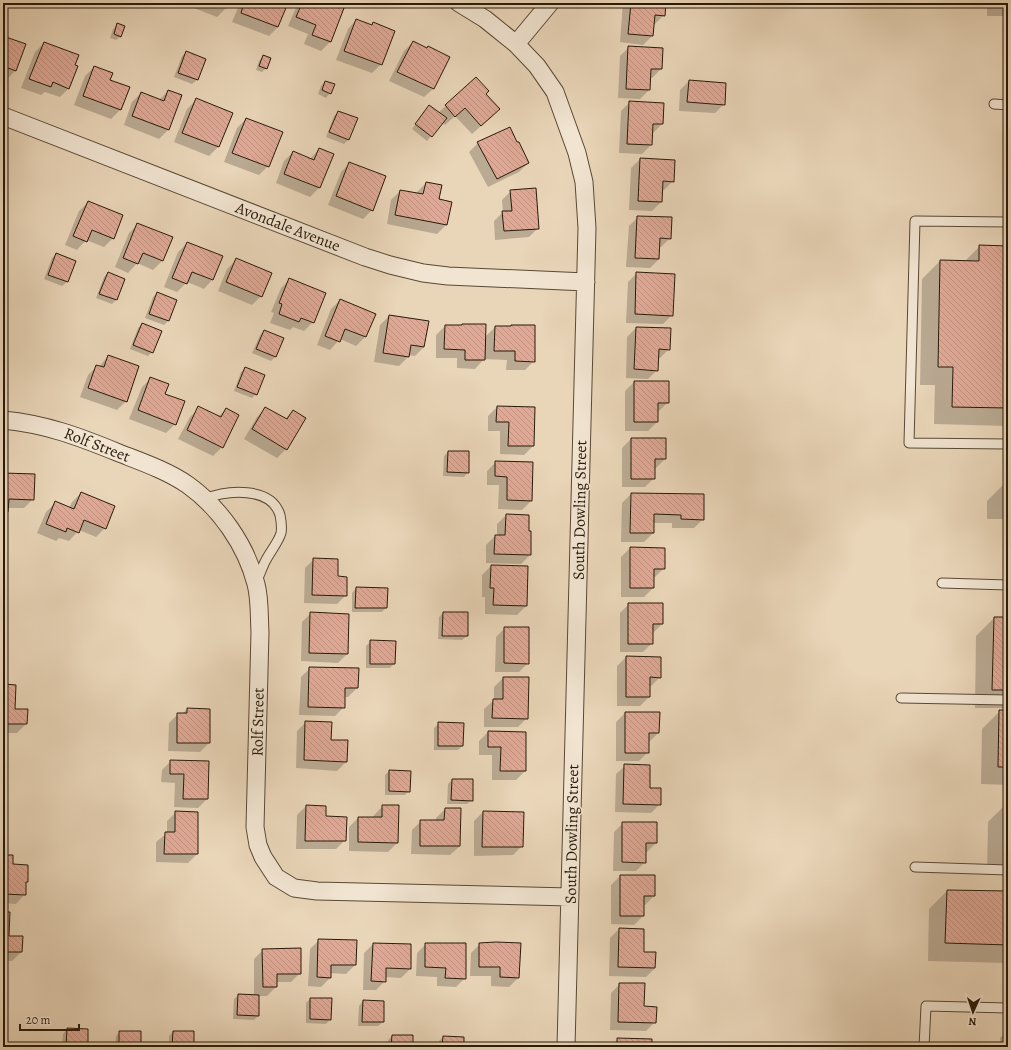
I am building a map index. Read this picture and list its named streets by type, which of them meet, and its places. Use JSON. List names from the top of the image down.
{
  "streets": {
    "street": ["Avondale Avenue", "Rolf Street", "South Dowling Street"]
  },
  "crossings": [
    ["Avondale Avenue", "South Dowling Street"],
    ["Rolf Street", "South Dowling Street"]
  ],
  "scale_bar": "20 m",
  "north": "bottom"
}
